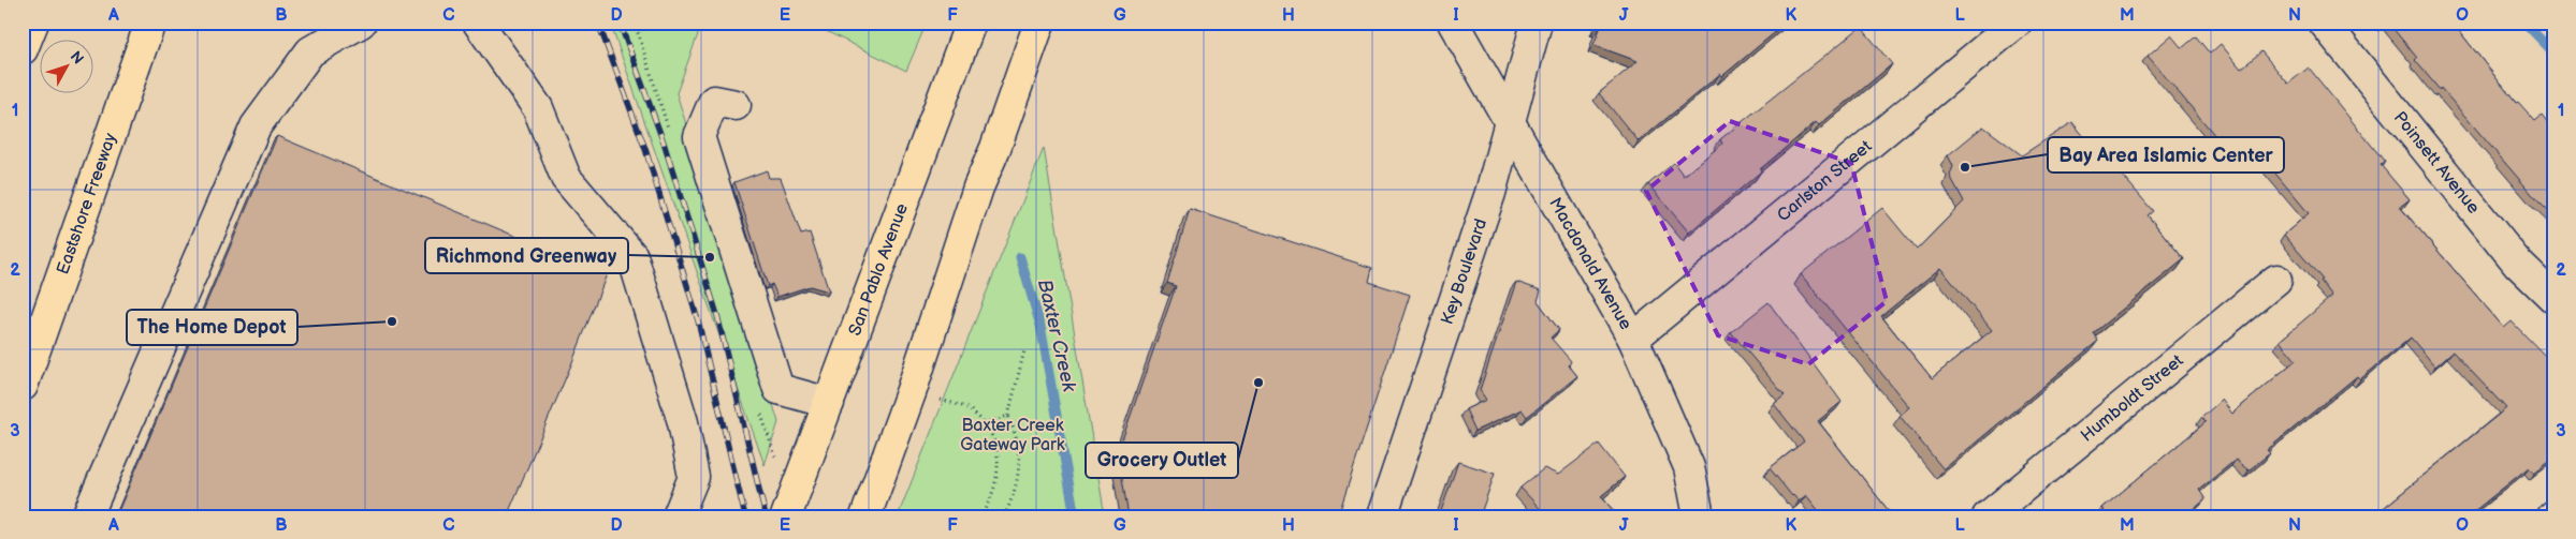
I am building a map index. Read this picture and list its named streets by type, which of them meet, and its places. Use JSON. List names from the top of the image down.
{
  "streets": {
    "main road": ["Eastshore Freeway", "San Pablo Avenue"],
    "street": [
      "Poinsett Avenue",
      "Carlston Street",
      "Macdonald Avenue",
      "Key Boulevard",
      "Humboldt Street"
    ]
  },
  "crossings": [
    ["Carlston Street", "Macdonald Avenue"],
    ["Macdonald Avenue", "Key Boulevard"]
  ],
  "water": ["Baxter Creek"],
  "parks": ["Baxter Creek Gateway Park"],
  "places": [
    "Bay Area Islamic Center",
    "Richmond Greenway",
    "The Home Depot",
    "Grocery Outlet"
  ],
  "north": "top right",
  "grid": {
    "columns": [
      "A",
      "B",
      "C",
      "D",
      "E",
      "F",
      "G",
      "H",
      "I",
      "J",
      "K",
      "L",
      "M",
      "N",
      "O"
    ],
    "rows": ["1", "2", "3"]
  }
}
